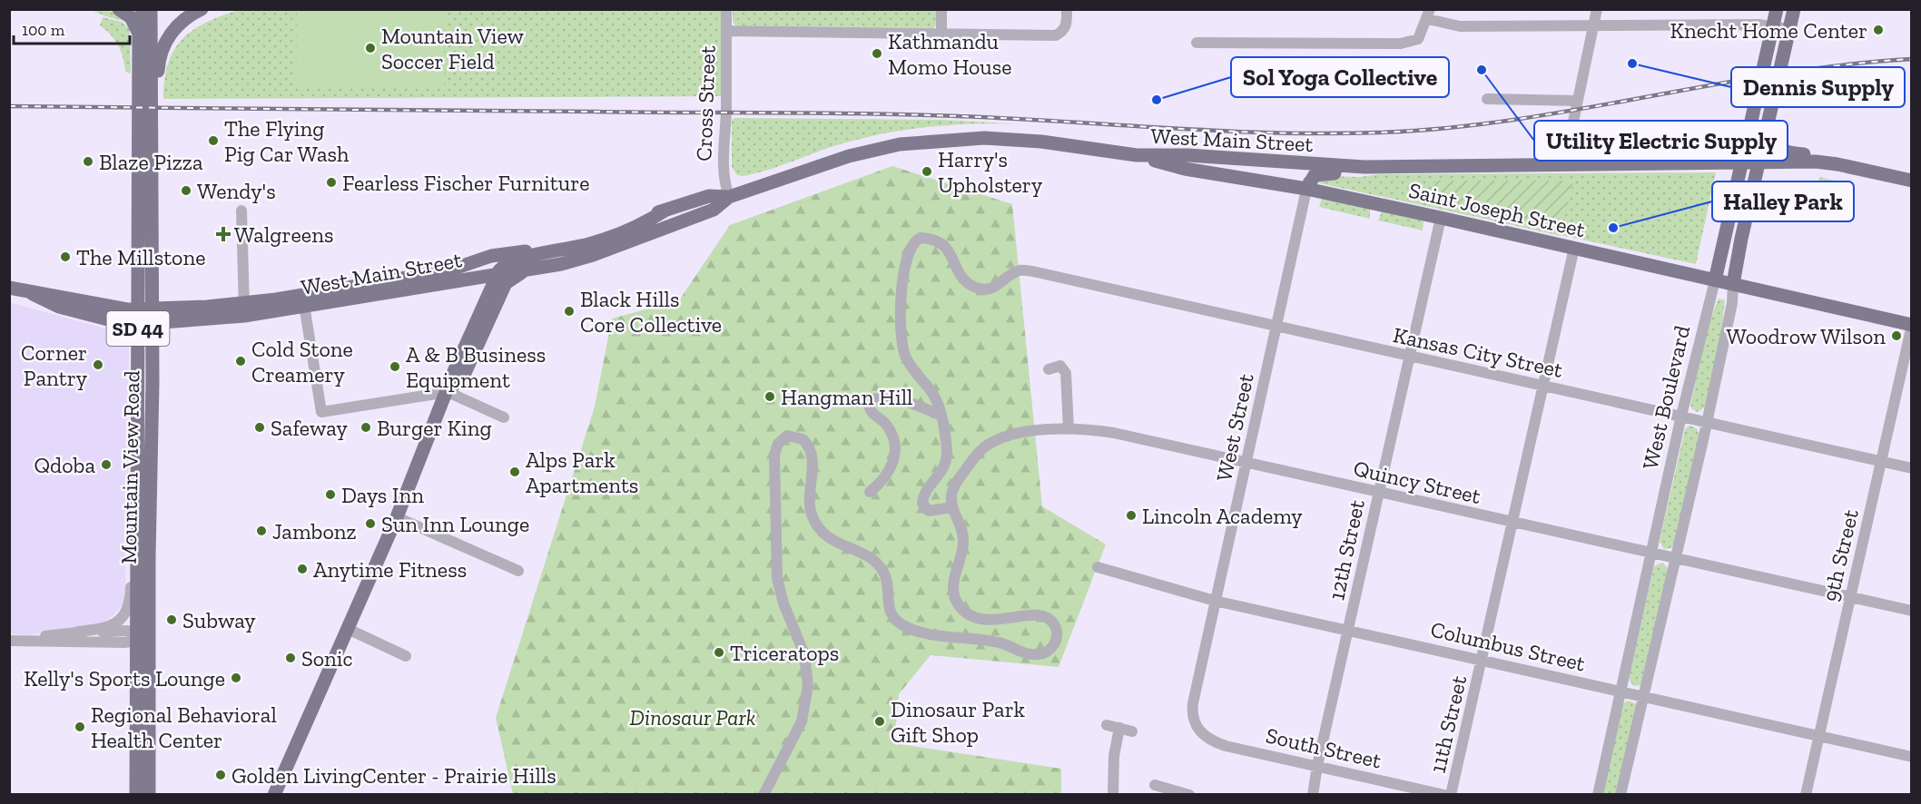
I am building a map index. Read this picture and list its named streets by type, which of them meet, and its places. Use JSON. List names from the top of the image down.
{
  "streets": {
    "main road": [
      "West Main Street",
      "Saint Joseph Street",
      "SD 44",
      "West Boulevard",
      "Mountain View Road"
    ],
    "street": [
      "Cross Street",
      "Kansas City Street",
      "West Street",
      "Quincy Street",
      "12th Street",
      "9th Street",
      "Columbus Street",
      "11th Street",
      "South Street"
    ]
  },
  "crossings": [
    ["Cross Street", "West Main Street"],
    ["West Main Street", "Saint Joseph Street"],
    ["West Main Street", "West Boulevard"],
    ["West Main Street", "West Street"],
    ["West Main Street", "Mountain View Road"],
    ["Saint Joseph Street", "West Boulevard"],
    ["Saint Joseph Street", "West Street"],
    ["Saint Joseph Street", "12th Street"],
    ["Saint Joseph Street", "9th Street"],
    ["Saint Joseph Street", "11th Street"],
    ["SD 44", "Mountain View Road"],
    ["Kansas City Street", "West Boulevard"],
    ["Kansas City Street", "West Street"],
    ["Kansas City Street", "12th Street"],
    ["Kansas City Street", "9th Street"],
    ["Kansas City Street", "11th Street"],
    ["West Boulevard", "Quincy Street"],
    ["West Boulevard", "Columbus Street"],
    ["West Street", "Quincy Street"],
    ["West Street", "Columbus Street"],
    ["West Street", "South Street"],
    ["Quincy Street", "12th Street"],
    ["Quincy Street", "9th Street"],
    ["Quincy Street", "11th Street"],
    ["12th Street", "Columbus Street"],
    ["12th Street", "South Street"],
    ["9th Street", "Columbus Street"],
    ["Columbus Street", "11th Street"]
  ],
  "parks": ["Dinosaur Park"],
  "places": {
    "other": [
      "Knecht Home Center",
      "Mountain View Soccer Field",
      "Kathmandu Momo House",
      "Dennis Supply",
      "Utility Electric Supply",
      "Sol Yoga Collective",
      "The Flying Pig Car Wash",
      "Blaze Pizza",
      "Harry's Upholstery",
      "Fearless Fischer Furniture",
      "Wendy's",
      "Halley Park",
      "The Millstone",
      "Black Hills Core Collective",
      "Woodrow Wilson",
      "Cold Stone Creamery",
      "Corner Pantry",
      "A & B Business Equipment",
      "Hangman Hill",
      "Safeway",
      "Burger King",
      "Qdoba",
      "Alps Park Apartments",
      "Days Inn",
      "Lincoln Academy",
      "Sun Inn Lounge",
      "Jambonz",
      "Anytime Fitness",
      "Subway",
      "Triceratops",
      "Sonic",
      "Kelly's Sports Lounge",
      "Dinosaur Park Gift Shop",
      "Regional Behavioral Health Center",
      "Golden LivingCenter - Prairie Hills"
    ],
    "health": ["Walgreens"]
  },
  "scale_bar": "100 m"
}
